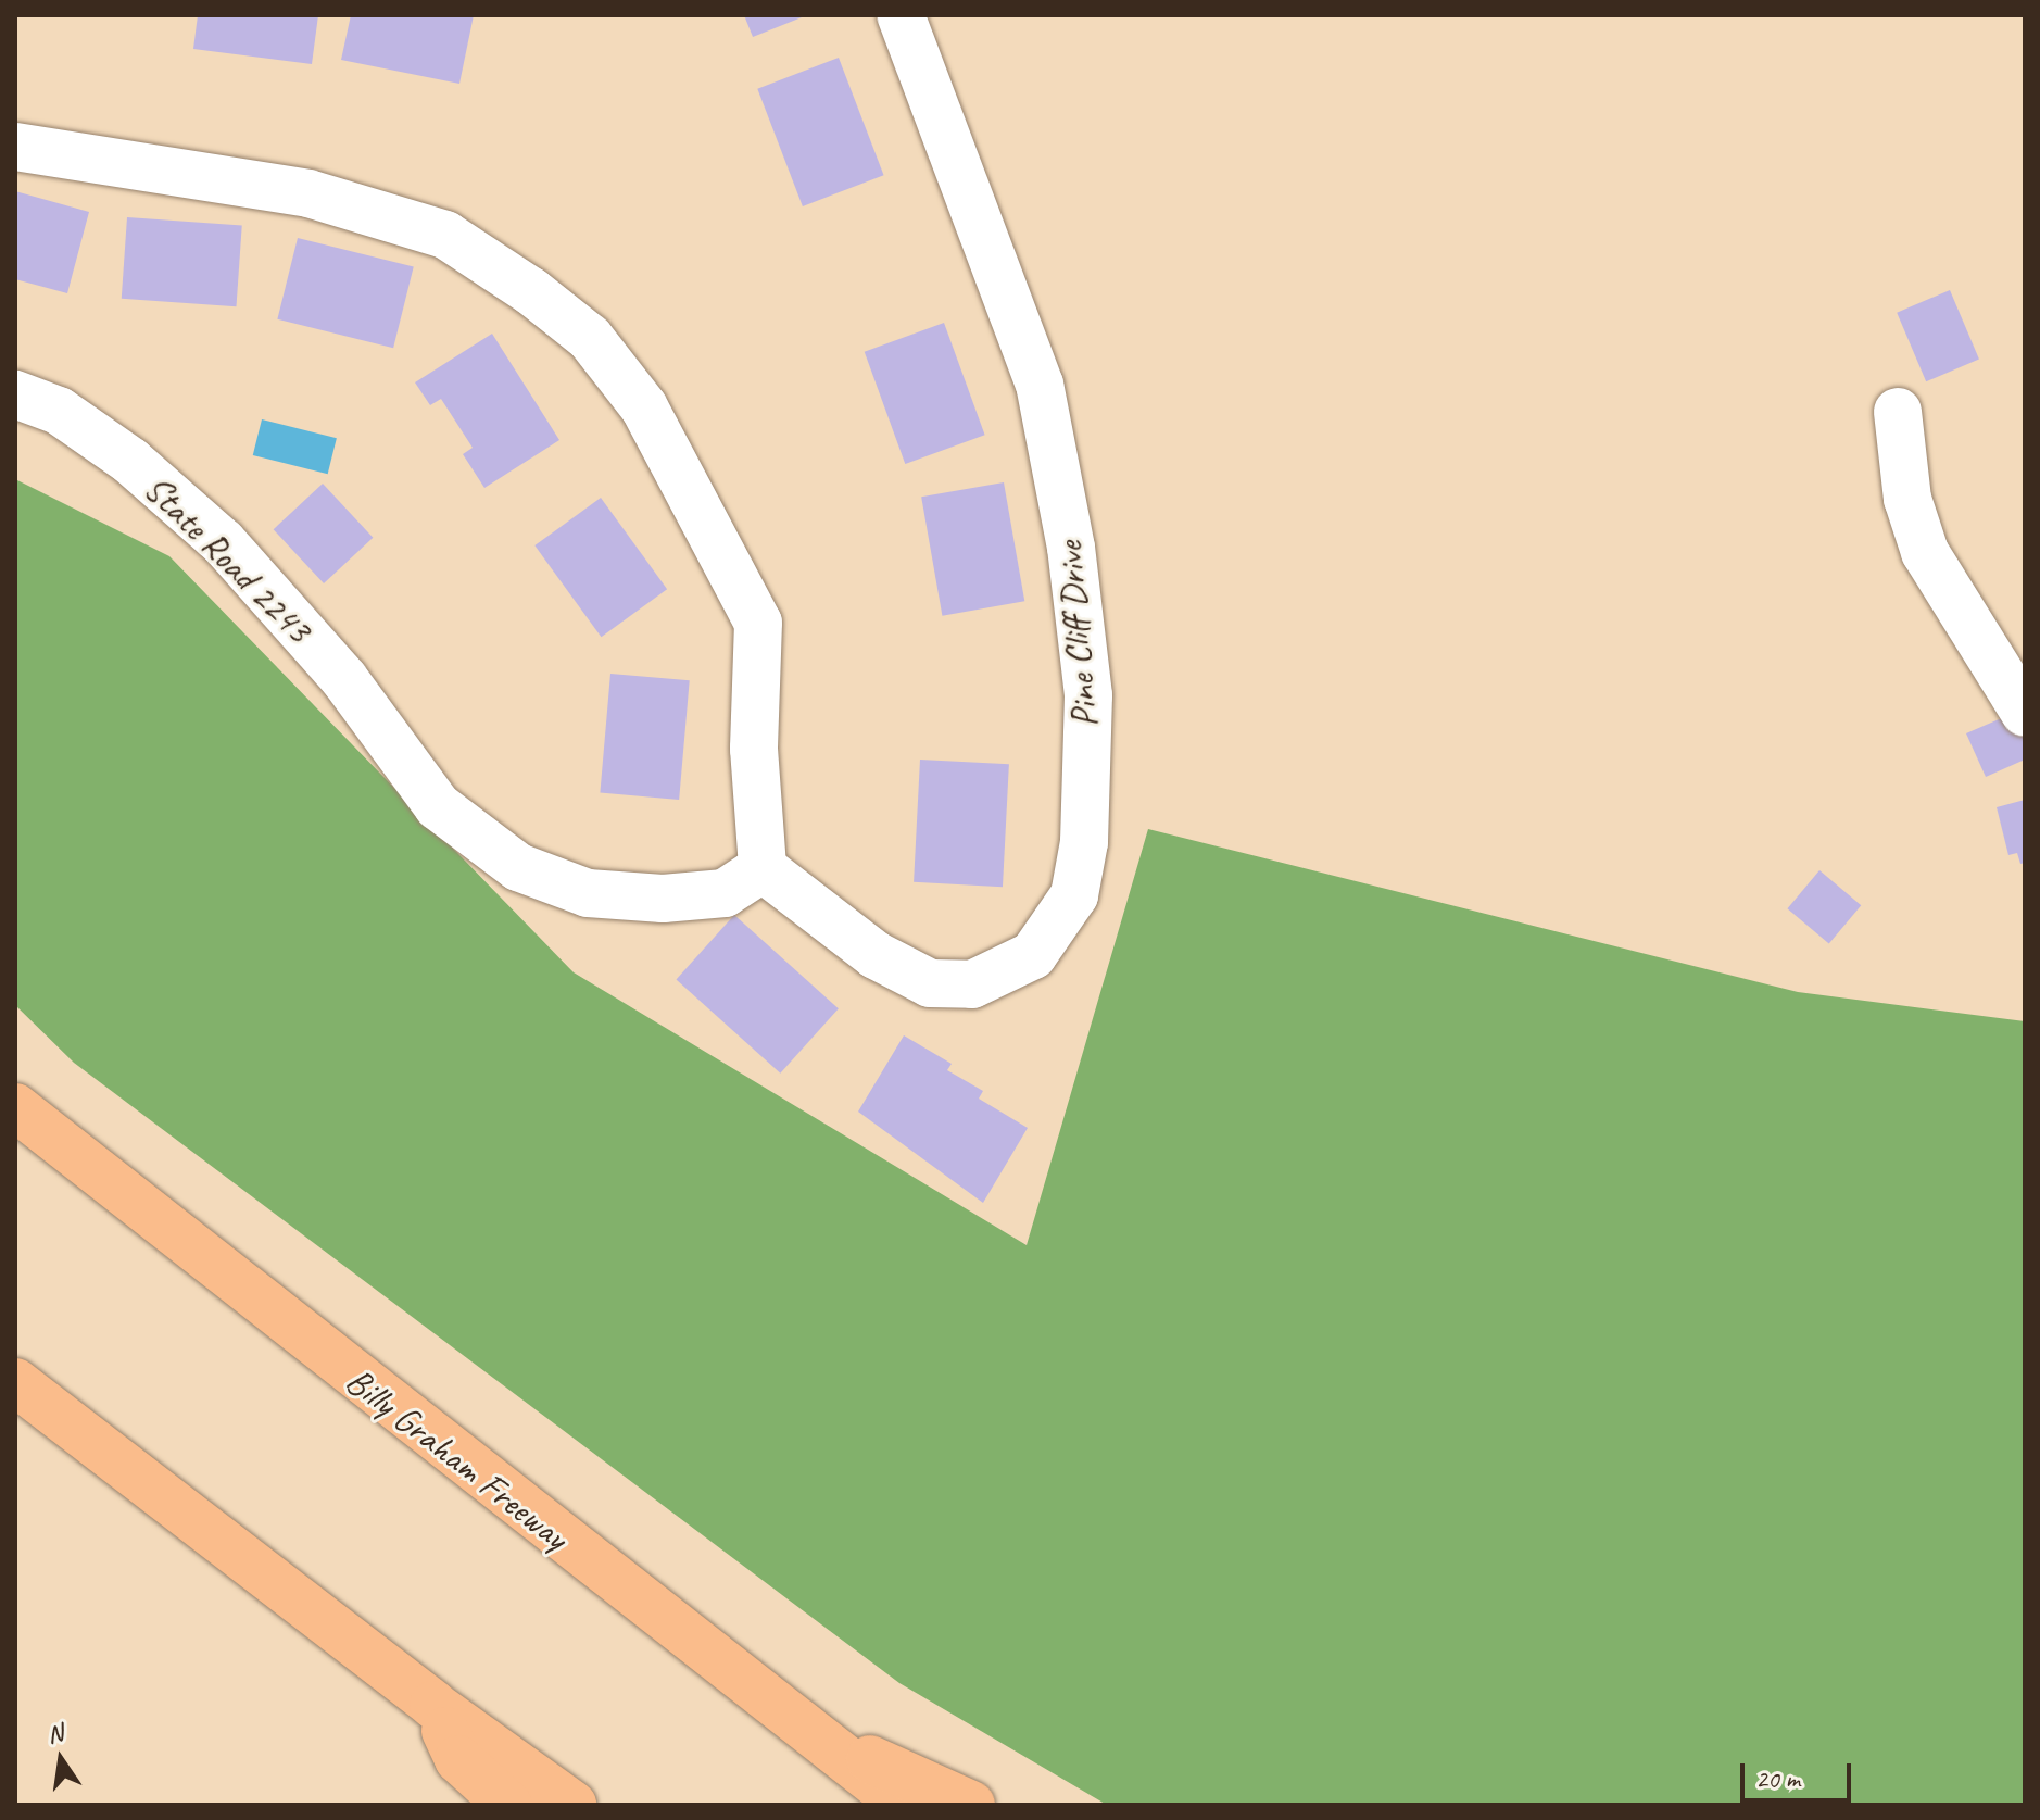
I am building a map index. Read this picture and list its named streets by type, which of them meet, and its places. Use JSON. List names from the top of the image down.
{
  "streets": {
    "highway": ["Billy Graham Freeway"],
    "street": ["State Road 2243", "Pine Cliff Drive"]
  },
  "crossings": [
    ["State Road 2243", "Pine Cliff Drive"]
  ],
  "scale_bar": "20 m",
  "north": "top"
}
